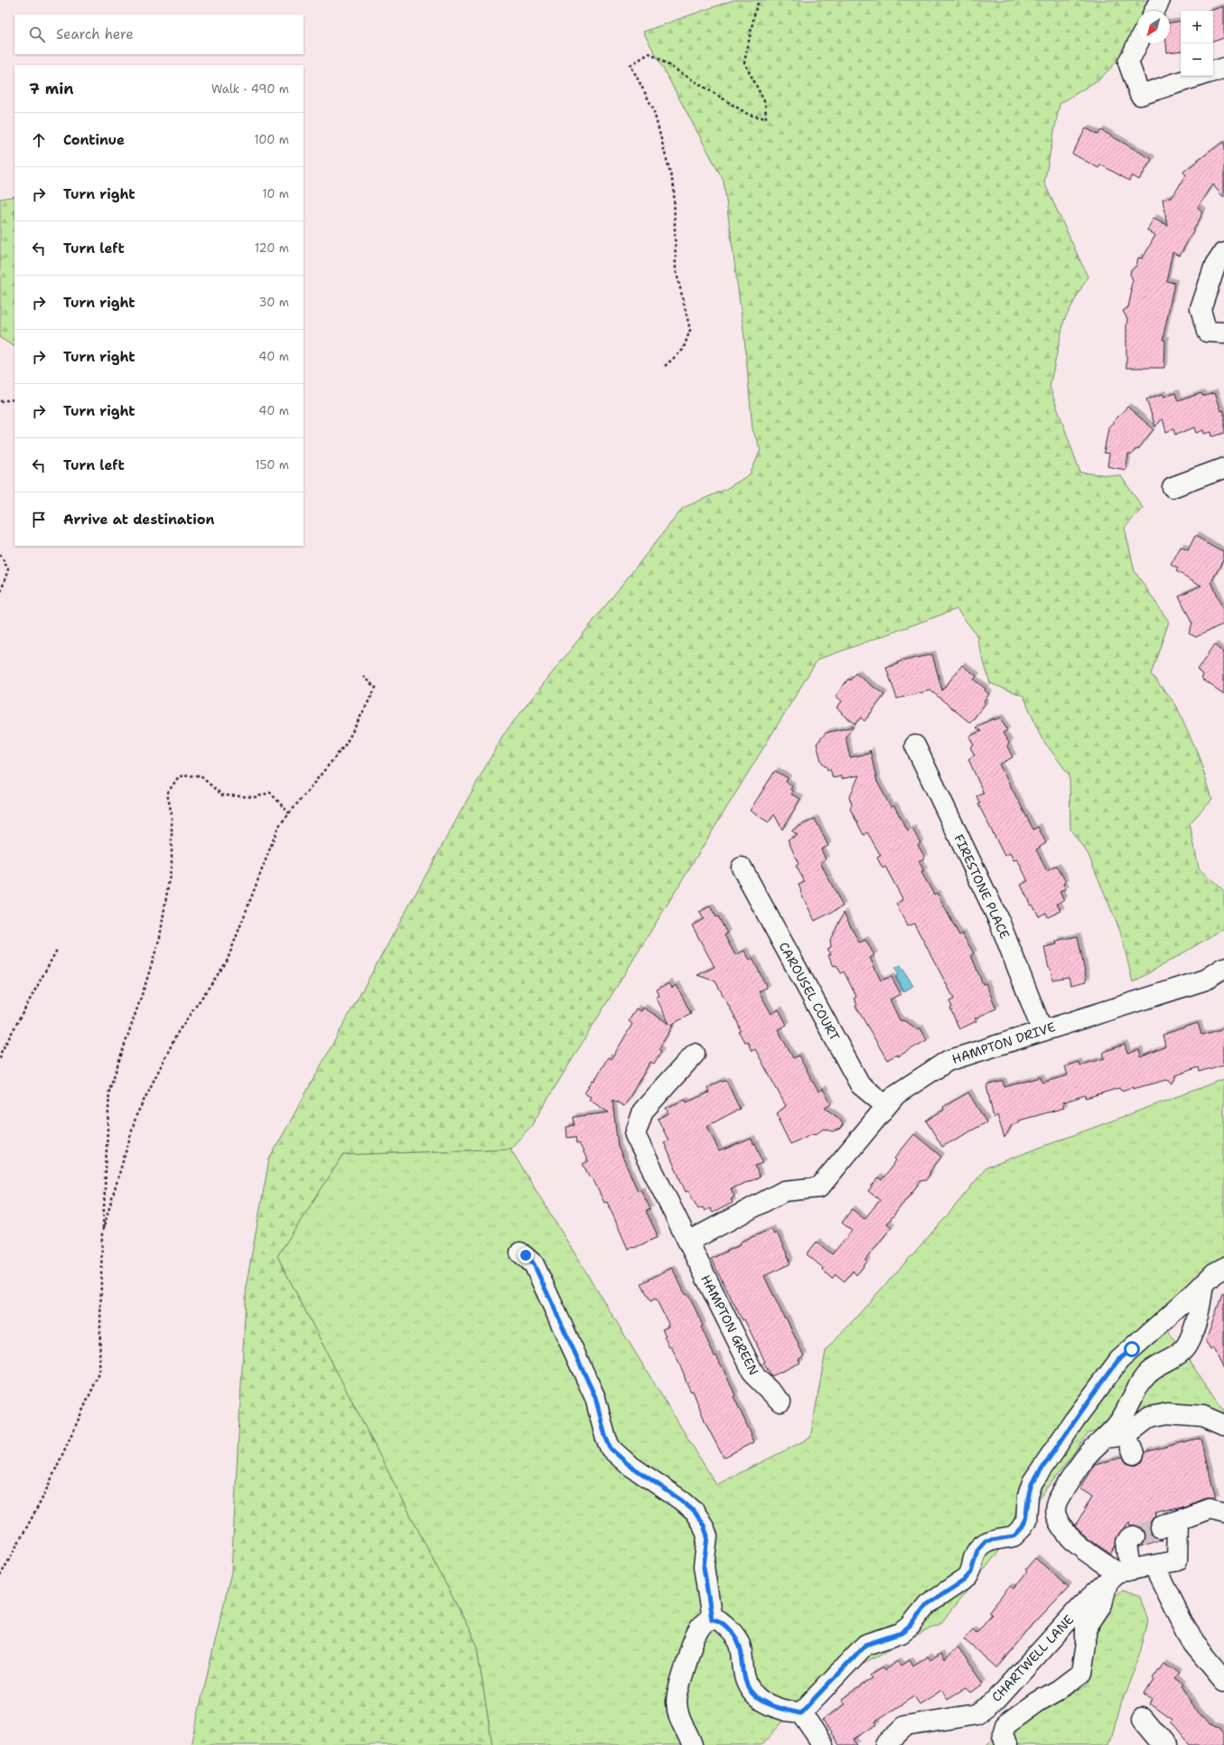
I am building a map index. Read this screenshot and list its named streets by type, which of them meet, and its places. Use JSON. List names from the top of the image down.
{
  "streets": {
    "street": [
      "FIRESTONE PLACE",
      "CAROUSEL COURT",
      "HAMPTON DRIVE",
      "HAMPTON GREEN",
      "CHARTWELL LANE"
    ]
  },
  "crossings": [
    ["FIRESTONE PLACE", "HAMPTON DRIVE"],
    ["CAROUSEL COURT", "HAMPTON DRIVE"],
    ["HAMPTON DRIVE", "HAMPTON GREEN"]
  ],
  "north": "bottom left",
  "page": {
    "map_buttons": ["+", "−"],
    "search": "Search here",
    "heading": ["7 min", "Walk · 490 m"],
    "list": [
      ["Continue", "100 m"],
      ["Turn right", "10 m"],
      ["Turn left", "120 m"],
      ["Turn right", "30 m"],
      ["Turn right", "40 m"],
      ["Turn right", "40 m"],
      ["Turn left", "150 m"],
      "Arrive at destination"
    ]
  }
}
